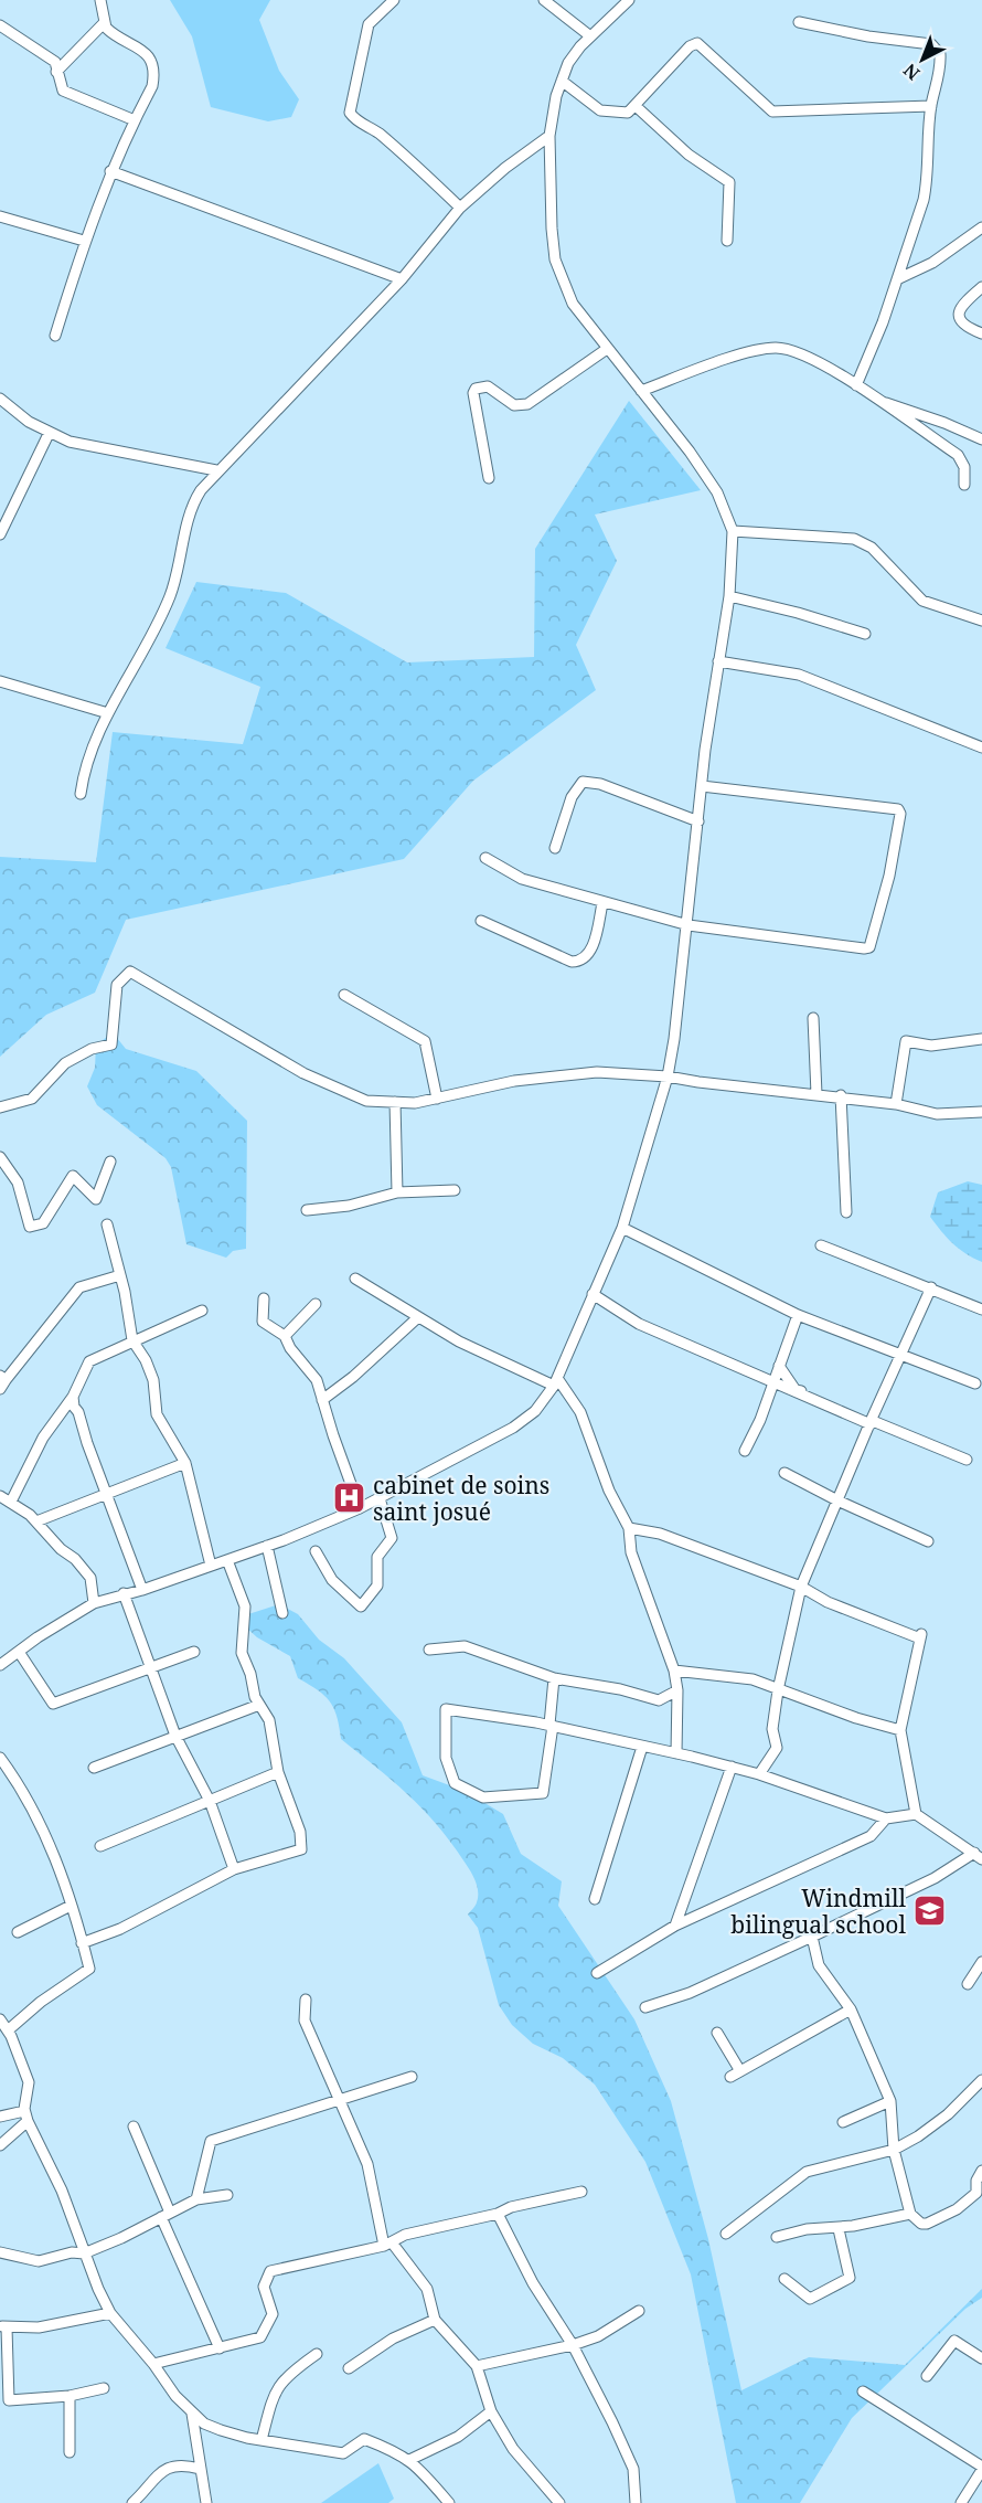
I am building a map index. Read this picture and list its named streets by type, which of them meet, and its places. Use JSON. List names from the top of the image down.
{
  "places": {
    "hospital": ["cabinet de soins saint josué"],
    "school or university": ["Windmill bilingual school"]
  },
  "north": "bottom left"
}
